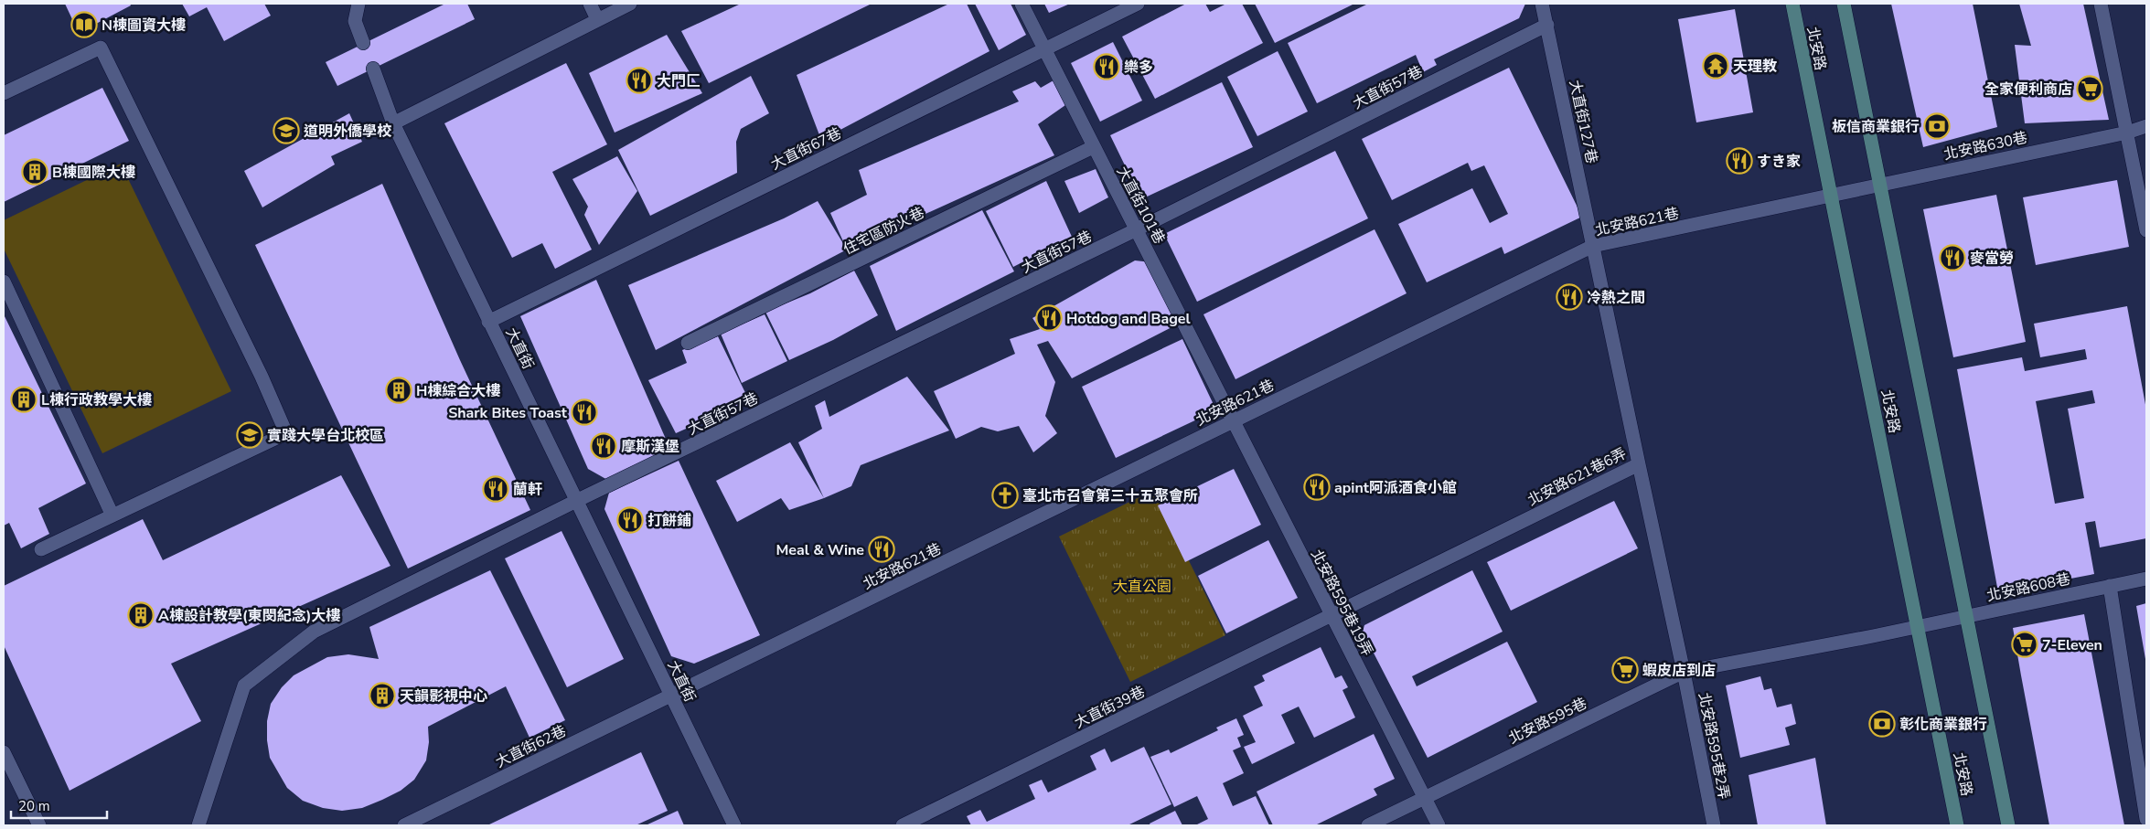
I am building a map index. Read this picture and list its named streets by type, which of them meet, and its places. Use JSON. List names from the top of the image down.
{
  "streets": {
    "main road": ["北安路"],
    "street": [
      "大直街57巷",
      "大直街127巷",
      "北安路630巷",
      "大直街67巷",
      "大直街101巷",
      "北安路621巷",
      "住宅區防火巷",
      "大直街",
      "北安路621巷6弄",
      "北安路608巷",
      "北安路595巷19弄",
      "大直街39巷",
      "北安路595巷",
      "大直街62巷",
      "北安路595巷2弄"
    ]
  },
  "crossings": [
    ["北安路", "北安路630巷"],
    ["北安路", "北安路621巷"],
    ["北安路", "北安路608巷"],
    ["北安路", "北安路595巷"],
    ["大直街57巷", "大直街127巷"],
    ["大直街57巷", "大直街101巷"],
    ["大直街57巷", "大直街"],
    ["大直街127巷", "北安路621巷"],
    ["大直街127巷", "北安路621巷6弄"],
    ["北安路630巷", "北安路621巷"],
    ["大直街67巷", "大直街101巷"],
    ["大直街67巷", "大直街"],
    ["大直街101巷", "北安路621巷"],
    ["大直街101巷", "住宅區防火巷"],
    ["大直街101巷", "北安路595巷19弄"],
    ["北安路621巷", "大直街"],
    ["北安路621巷", "北安路621巷6弄"],
    ["北安路621巷", "北安路595巷19弄"],
    ["北安路621巷", "大直街62巷"],
    ["大直街", "大直街62巷"],
    ["北安路621巷6弄", "北安路595巷19弄"],
    ["北安路621巷6弄", "大直街39巷"],
    ["北安路608巷", "北安路595巷"],
    ["北安路595巷19弄", "大直街39巷"],
    ["北安路595巷19弄", "北安路595巷"],
    ["北安路595巷", "北安路595巷2弄"]
  ],
  "parks": ["大直公園"],
  "places": {
    "library": ["N棟圖資大樓"],
    "temple": ["天理教"],
    "restaurant": [
      "樂多",
      "大門匚",
      "すき家",
      "麥當勞",
      "冷熱之間",
      "Hotdog and Bagel",
      "Shark Bites Toast",
      "摩斯漢堡",
      "apint阿派酒食小館",
      "蘭軒",
      "打餅鋪",
      "Meal & Wine"
    ],
    "supermarket": ["全家便利商店", "7-Eleven", "蝦皮店到店"],
    "bank": ["板信商業銀行", "彰化商業銀行"],
    "school or university": ["道明外僑學校", "實踐大學台北校區"],
    "building": [
      "B棟國際大樓",
      "H棟綜合大樓",
      "L棟行政教學大樓",
      "A棟設計教學(東閔紀念)大樓",
      "天韻影視中心"
    ],
    "church": ["臺北市召會第三十五聚會所"]
  },
  "scale_bar": "20 m"
}
